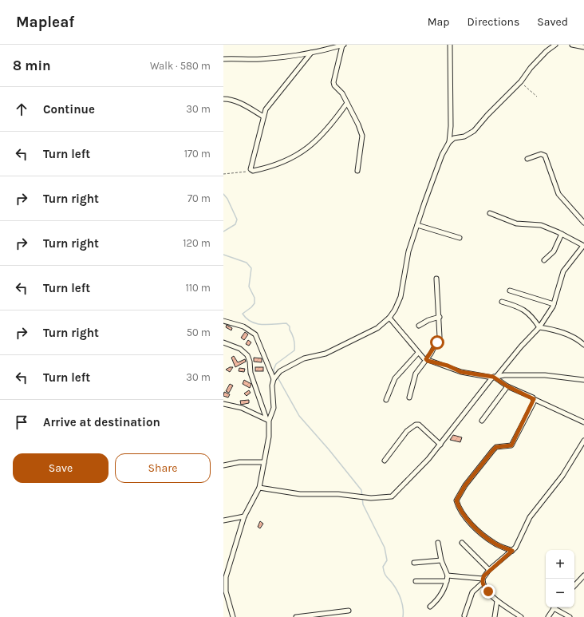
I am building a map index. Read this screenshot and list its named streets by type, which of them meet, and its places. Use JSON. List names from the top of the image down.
{
  "page": {
    "header": "Mapleaf",
    "nav": ["Map", "Directions", "Saved"],
    "heading": ["8 min", "Walk · 580 m"],
    "list": [
      ["Continue", "30 m"],
      ["Turn left", "170 m"],
      ["Turn right", "70 m"],
      ["Turn right", "120 m"],
      ["Turn left", "110 m"],
      ["Turn right", "50 m"],
      ["Turn left", "30 m"],
      "Arrive at destination"
    ],
    "buttons": ["Save", "Share"],
    "map_buttons": ["+", "−"]
  }
}
